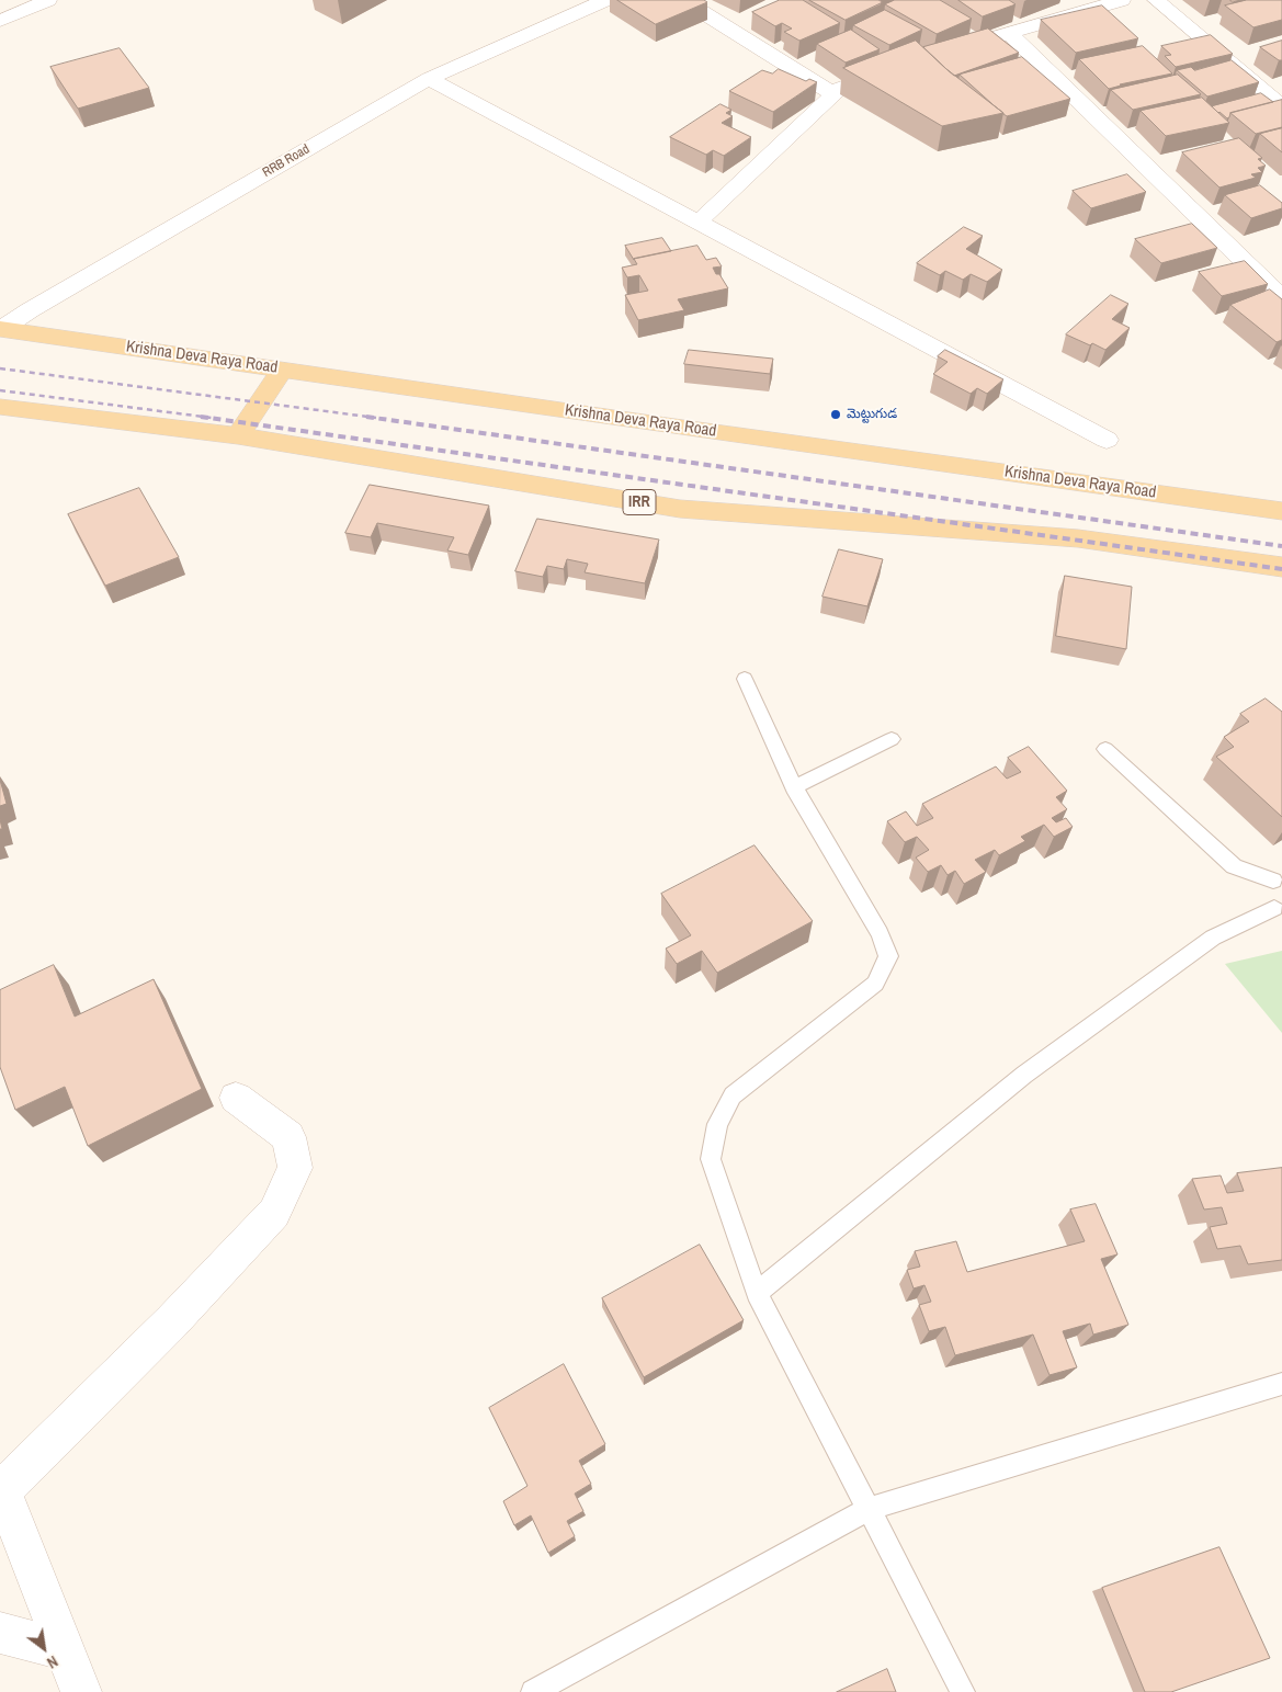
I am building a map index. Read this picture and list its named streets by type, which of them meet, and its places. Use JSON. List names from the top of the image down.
{
  "streets": {
    "main road": ["Krishna Deva Raya Road", "IRR"],
    "street": ["RRB Road"]
  },
  "crossings": [
    ["RRB Road", "Krishna Deva Raya Road"]
  ],
  "places": ["మెట్టుగుడ"],
  "north": "bottom right"
}
